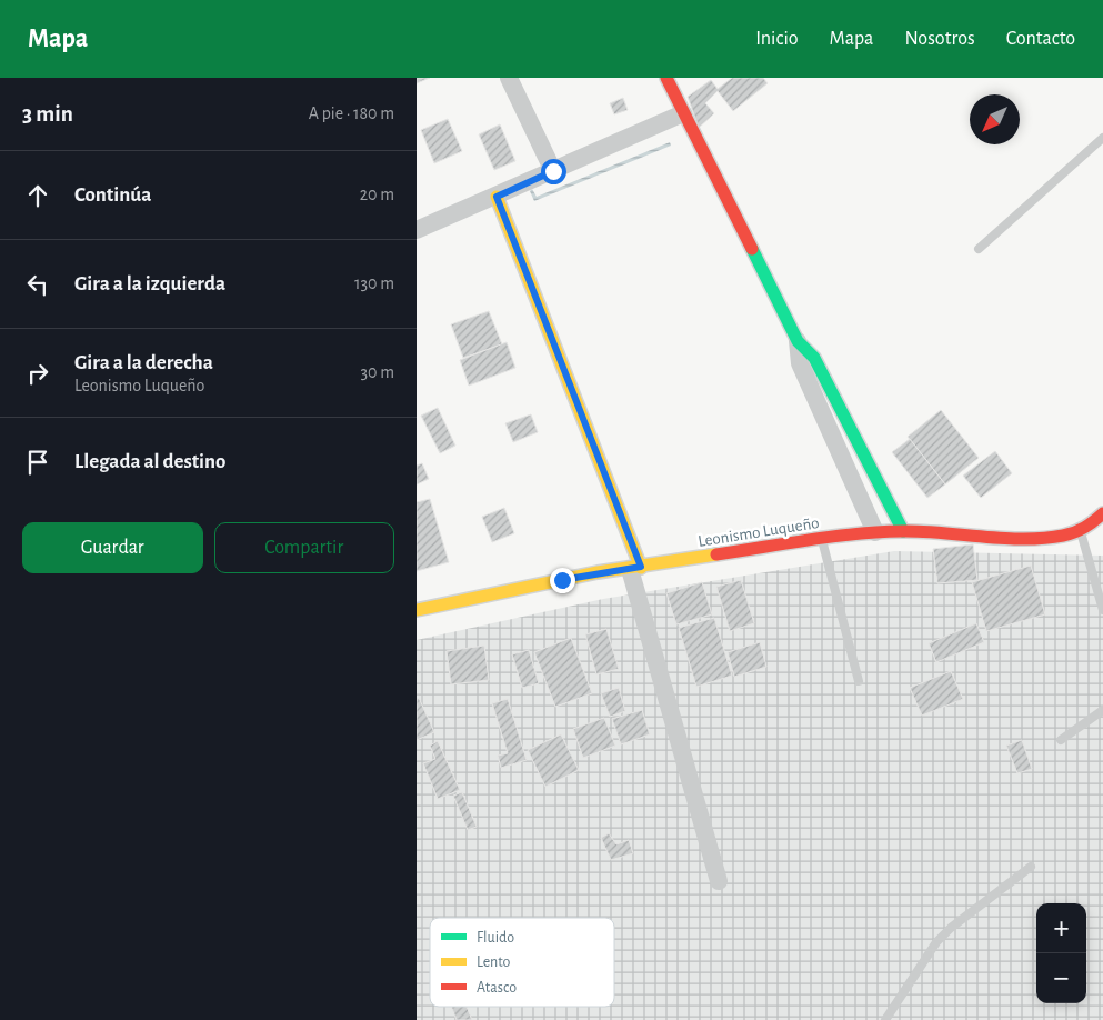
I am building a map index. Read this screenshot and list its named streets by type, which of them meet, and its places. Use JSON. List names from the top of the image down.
{
  "streets": {
    "street": ["Leonismo Luqueño"]
  },
  "legend": ["Fluido", "Lento", "Atasco"],
  "north": "bottom left",
  "page": {
    "header": "Mapa",
    "nav": [
      "Inicio",
      "Mapa",
      "Nosotros",
      "Contacto"
    ],
    "heading": ["3 min", "A pie · 180 m"],
    "list": [
      ["Continúa", "20 m"],
      ["Gira a la izquierda", "130 m"],
      ["Gira a la derecha", "Leonismo Luqueño", "30 m"],
      "Llegada al destino"
    ],
    "buttons": ["Guardar", "Compartir"],
    "map_buttons": ["+", "−"]
  }
}
